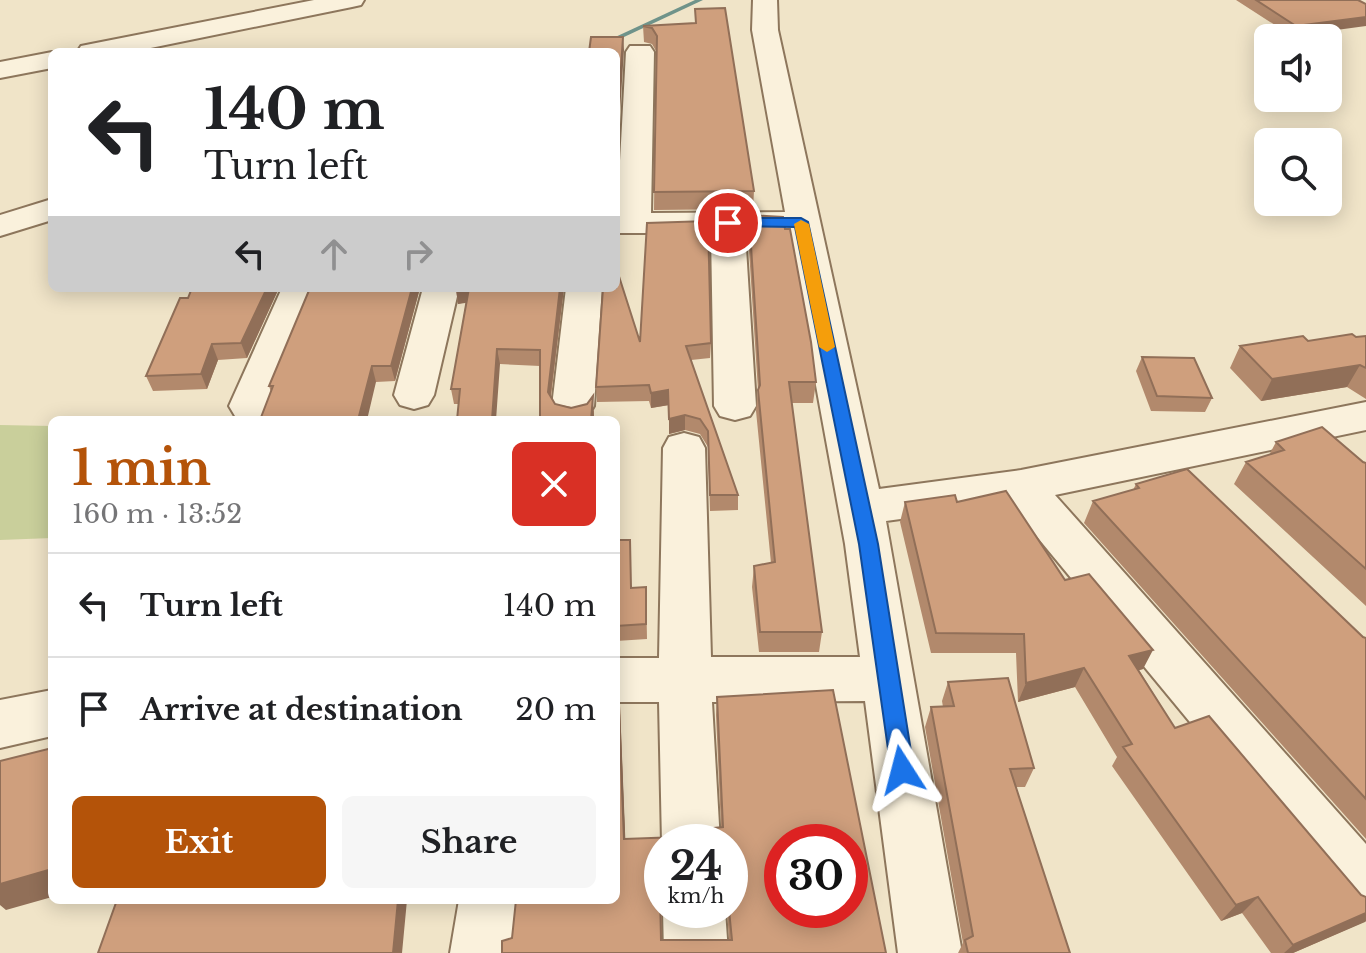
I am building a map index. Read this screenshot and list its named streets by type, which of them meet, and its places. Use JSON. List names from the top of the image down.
{
  "page": {
    "turn": ["140 m", "Turn left"],
    "heading": ["1 min", "160 m · 13:52"],
    "list": [
      {
        "name": "Turn left",
        "value": "140 m"
      },
      {
        "name": "Arrive at destination",
        "value": "20 m"
      }
    ],
    "buttons": ["Exit", "Share"],
    "speed": "24 km/h",
    "limit": "30"
  }
}
